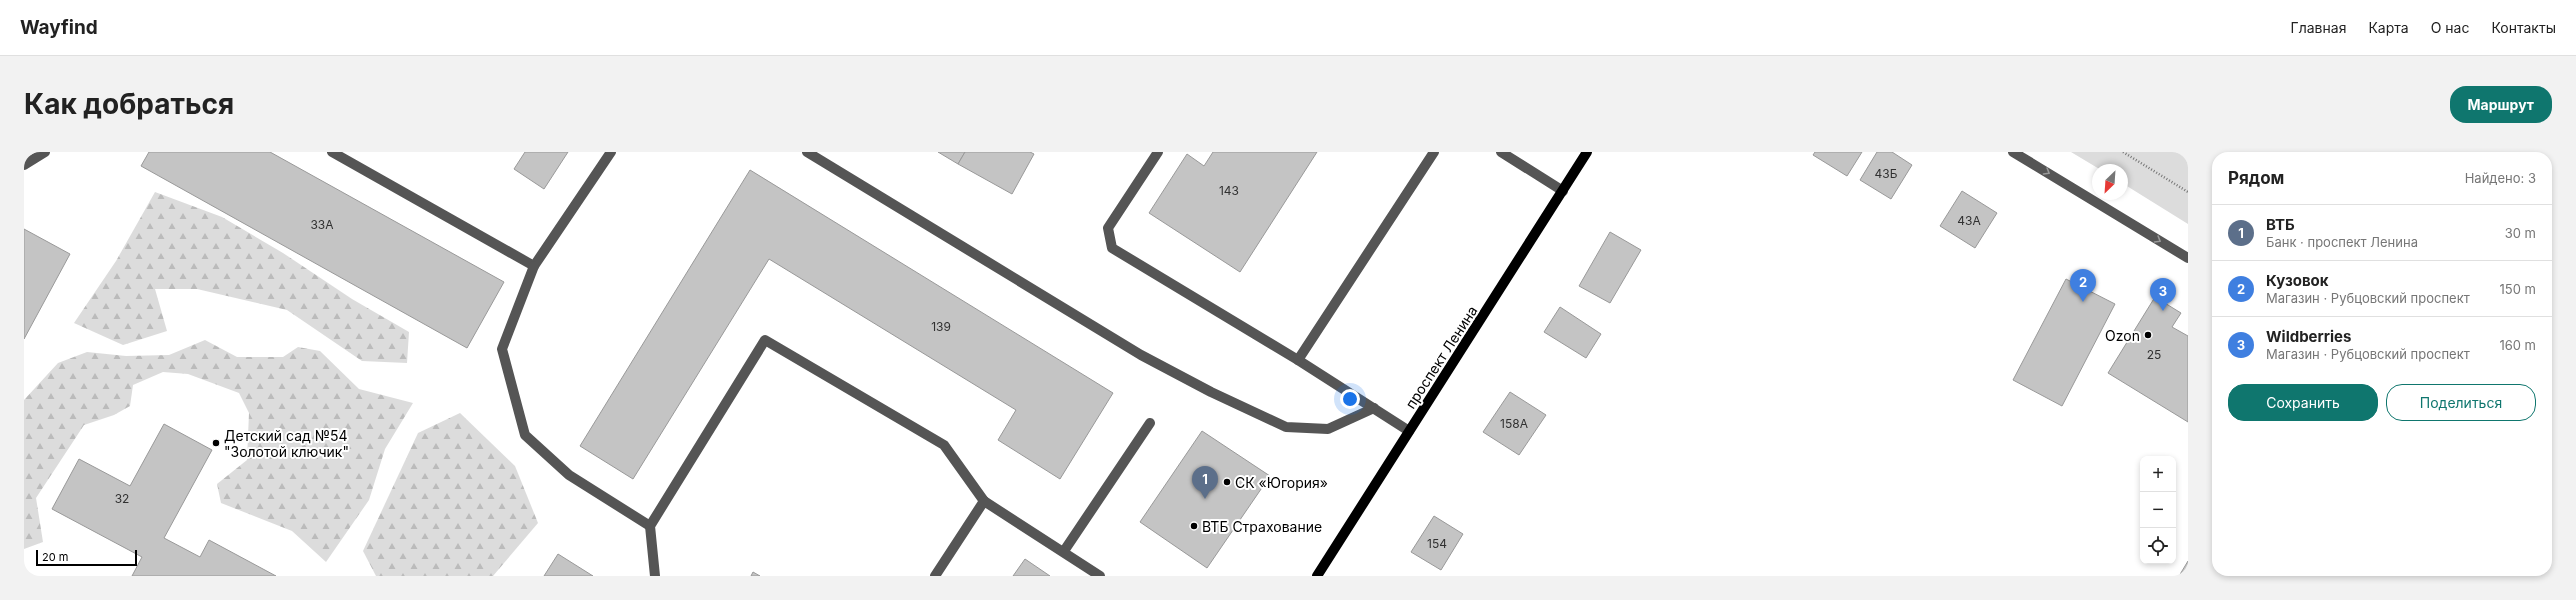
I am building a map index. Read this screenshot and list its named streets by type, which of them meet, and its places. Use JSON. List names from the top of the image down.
{
  "streets": {
    "main road": ["проспект Ленина"]
  },
  "places": [
    "Ozon",
    "Детский сад №54 \"Золотой ключик\"",
    "СК «Югория»",
    "ВТБ Страхование"
  ],
  "house_numbers": [
    "43Б",
    "143",
    "43А",
    "33А",
    "139",
    "25",
    "158А",
    "32",
    "154"
  ],
  "scale_bar": "20 m",
  "north": "bottom left",
  "page": {
    "header": "Wayfind",
    "nav": [
      "Главная",
      "Карта",
      "О нас",
      "Контакты"
    ],
    "buttons": [
      "Маршрут",
      ["Сохранить", "Поделиться"]
    ],
    "title": "Как добраться",
    "heading": ["Рядом", "Найдено: 3"],
    "list": [
      {
        "mark": "1",
        "name": "ВТБ",
        "note": "Банк · проспект Ленина",
        "value": "30 m"
      },
      {
        "mark": "2",
        "name": "Кузовок",
        "note": "Магазин · Рубцовский проспект",
        "value": "150 m"
      },
      {
        "mark": "3",
        "name": "Wildberries",
        "note": "Магазин · Рубцовский проспект",
        "value": "160 m"
      }
    ],
    "pins": ["2", "3", "1"],
    "map_buttons": ["+", "−"],
    "scale": "20 m"
  }
}
